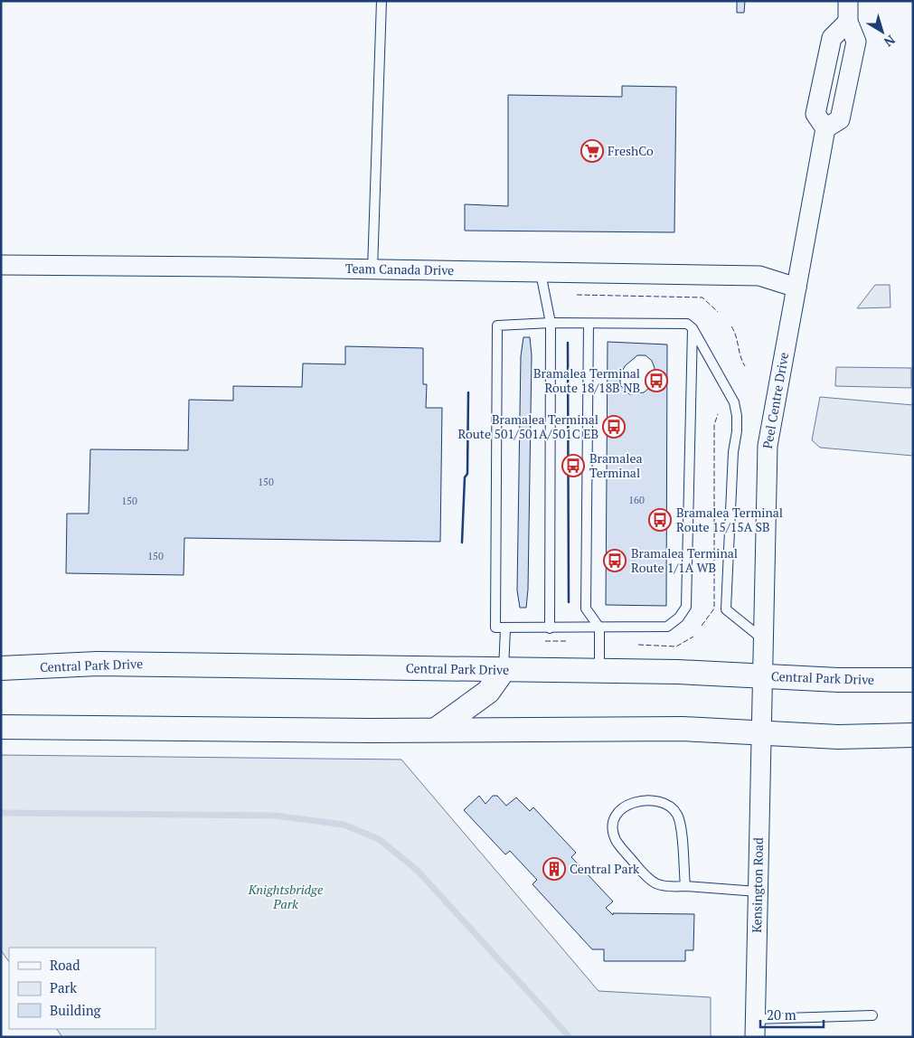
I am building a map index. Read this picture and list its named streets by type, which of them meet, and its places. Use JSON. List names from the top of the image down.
{
  "streets": {
    "street": [
      "Team Canada Drive",
      "Peel Centre Drive",
      "Central Park Drive",
      "Kensington Road"
    ]
  },
  "crossings": [
    ["Team Canada Drive", "Peel Centre Drive"],
    ["Peel Centre Drive", "Central Park Drive"],
    ["Peel Centre Drive", "Kensington Road"],
    ["Central Park Drive", "Kensington Road"]
  ],
  "parks": ["Knightsbridge Park"],
  "places": {
    "supermarket": ["FreshCo"],
    "bus stop": [
      "Bramalea Terminal Route 18/18B NB",
      "Bramalea Terminal Route 501/501A/501C EB",
      "Bramalea Terminal",
      "Bramalea Terminal Route 15/15A SB",
      "Bramalea Terminal Route 1/1A WB"
    ],
    "building": ["Central Park"]
  },
  "house_numbers": [
    "150",
    "160",
    "150",
    "150"
  ],
  "legend": ["Road", "Park", "Building"],
  "scale_bar": "20 m",
  "north": "bottom right"
}
